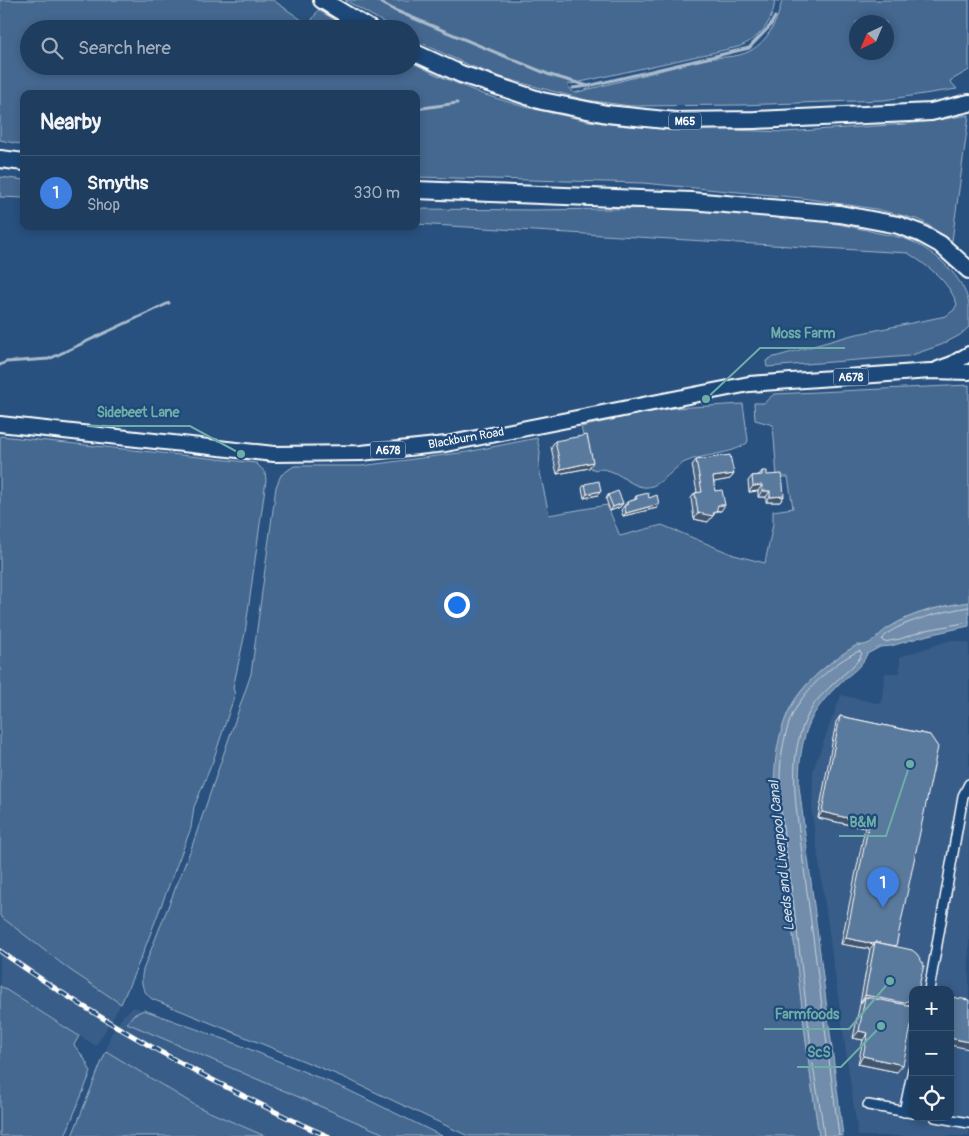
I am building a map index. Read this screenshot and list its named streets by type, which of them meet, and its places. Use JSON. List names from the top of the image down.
{
  "streets": {
    "highway": ["M65"],
    "main road": ["A678", "Blackburn Road"]
  },
  "water": ["Leeds and Liverpool Canal"],
  "places": [
    "Moss Farm",
    "Sidebeet Lane",
    "B&M",
    "Farmfoods",
    "ScS"
  ],
  "north": "bottom left",
  "page": {
    "search": "Search here",
    "heading": "Nearby",
    "list": [
      {
        "mark": "1",
        "name": "Smyths",
        "note": "Shop",
        "value": "330 m"
      }
    ],
    "pins": "1",
    "map_buttons": ["+", "−"]
  }
}
